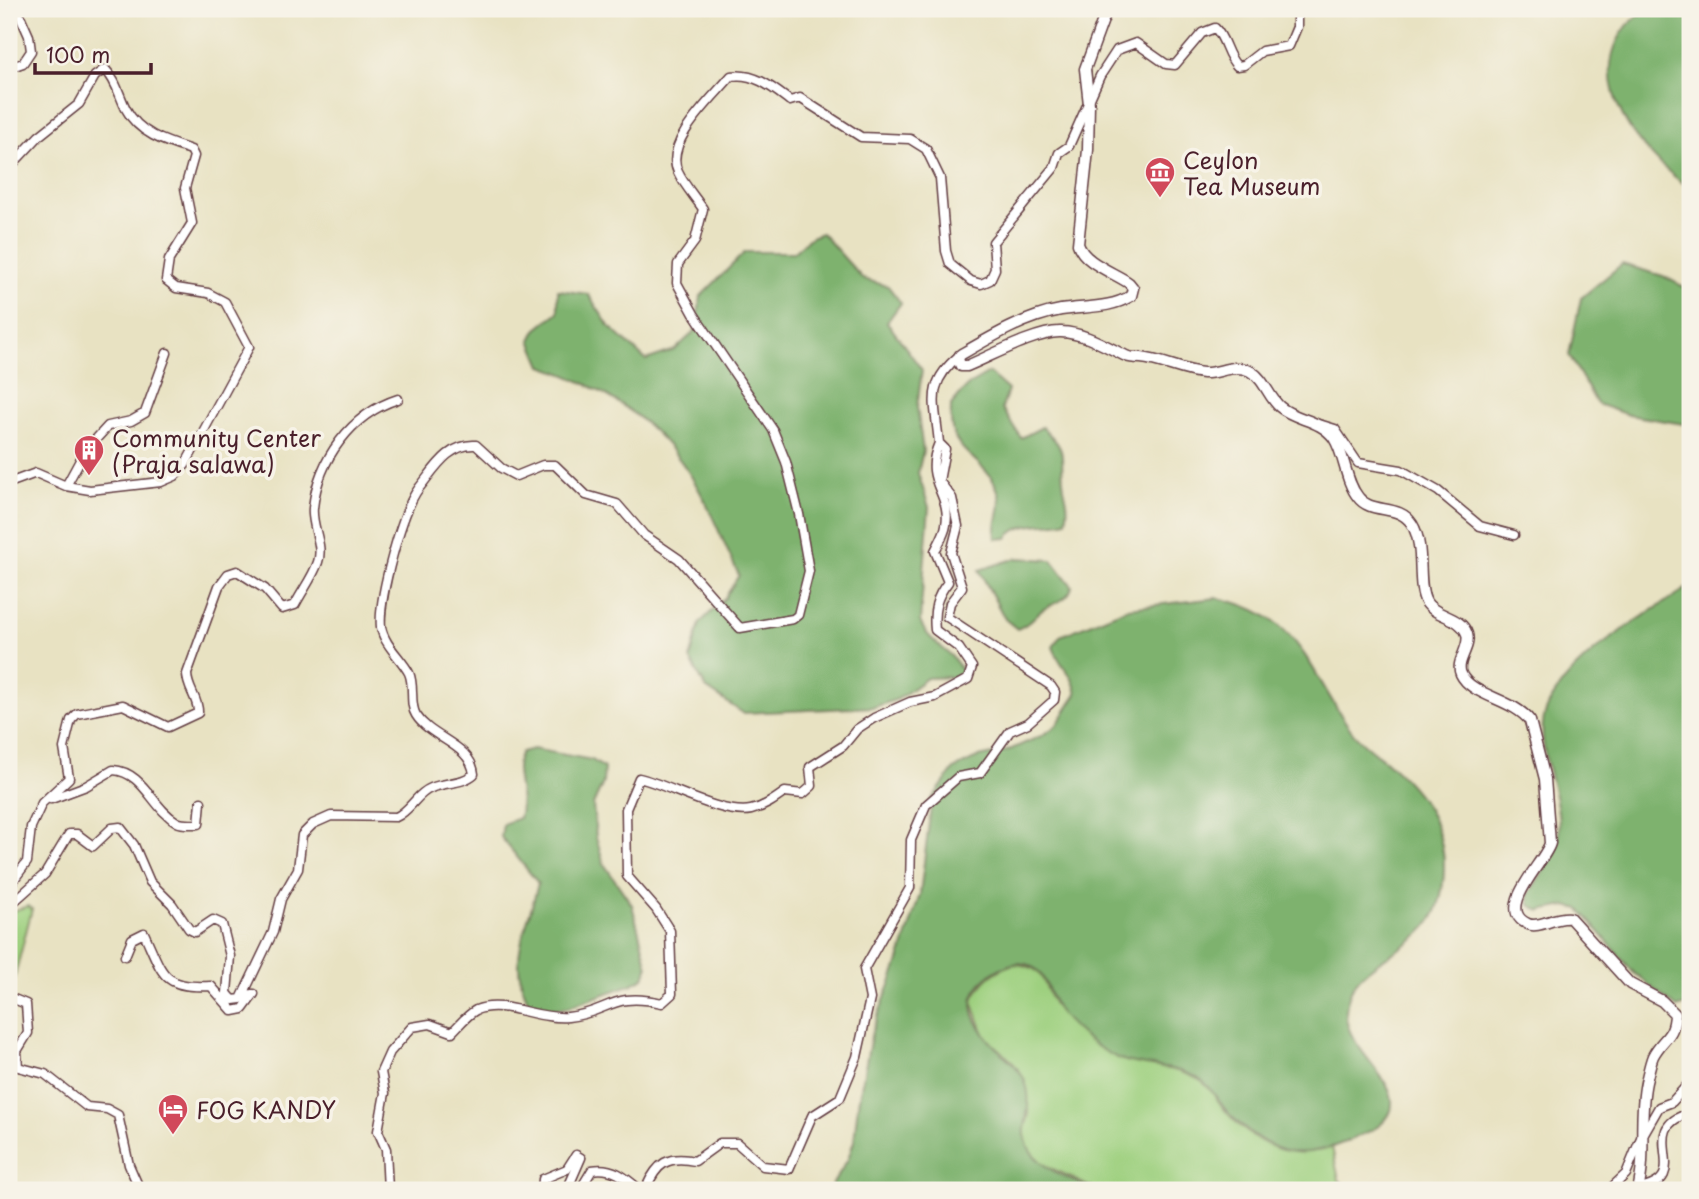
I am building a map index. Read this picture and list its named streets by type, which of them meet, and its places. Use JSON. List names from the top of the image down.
{
  "places": {
    "museum": ["Ceylon Tea Museum"],
    "building": ["Community Center (Praja salawa)"],
    "hotel": ["FOG KANDY"]
  },
  "scale_bar": "100 m"
}
